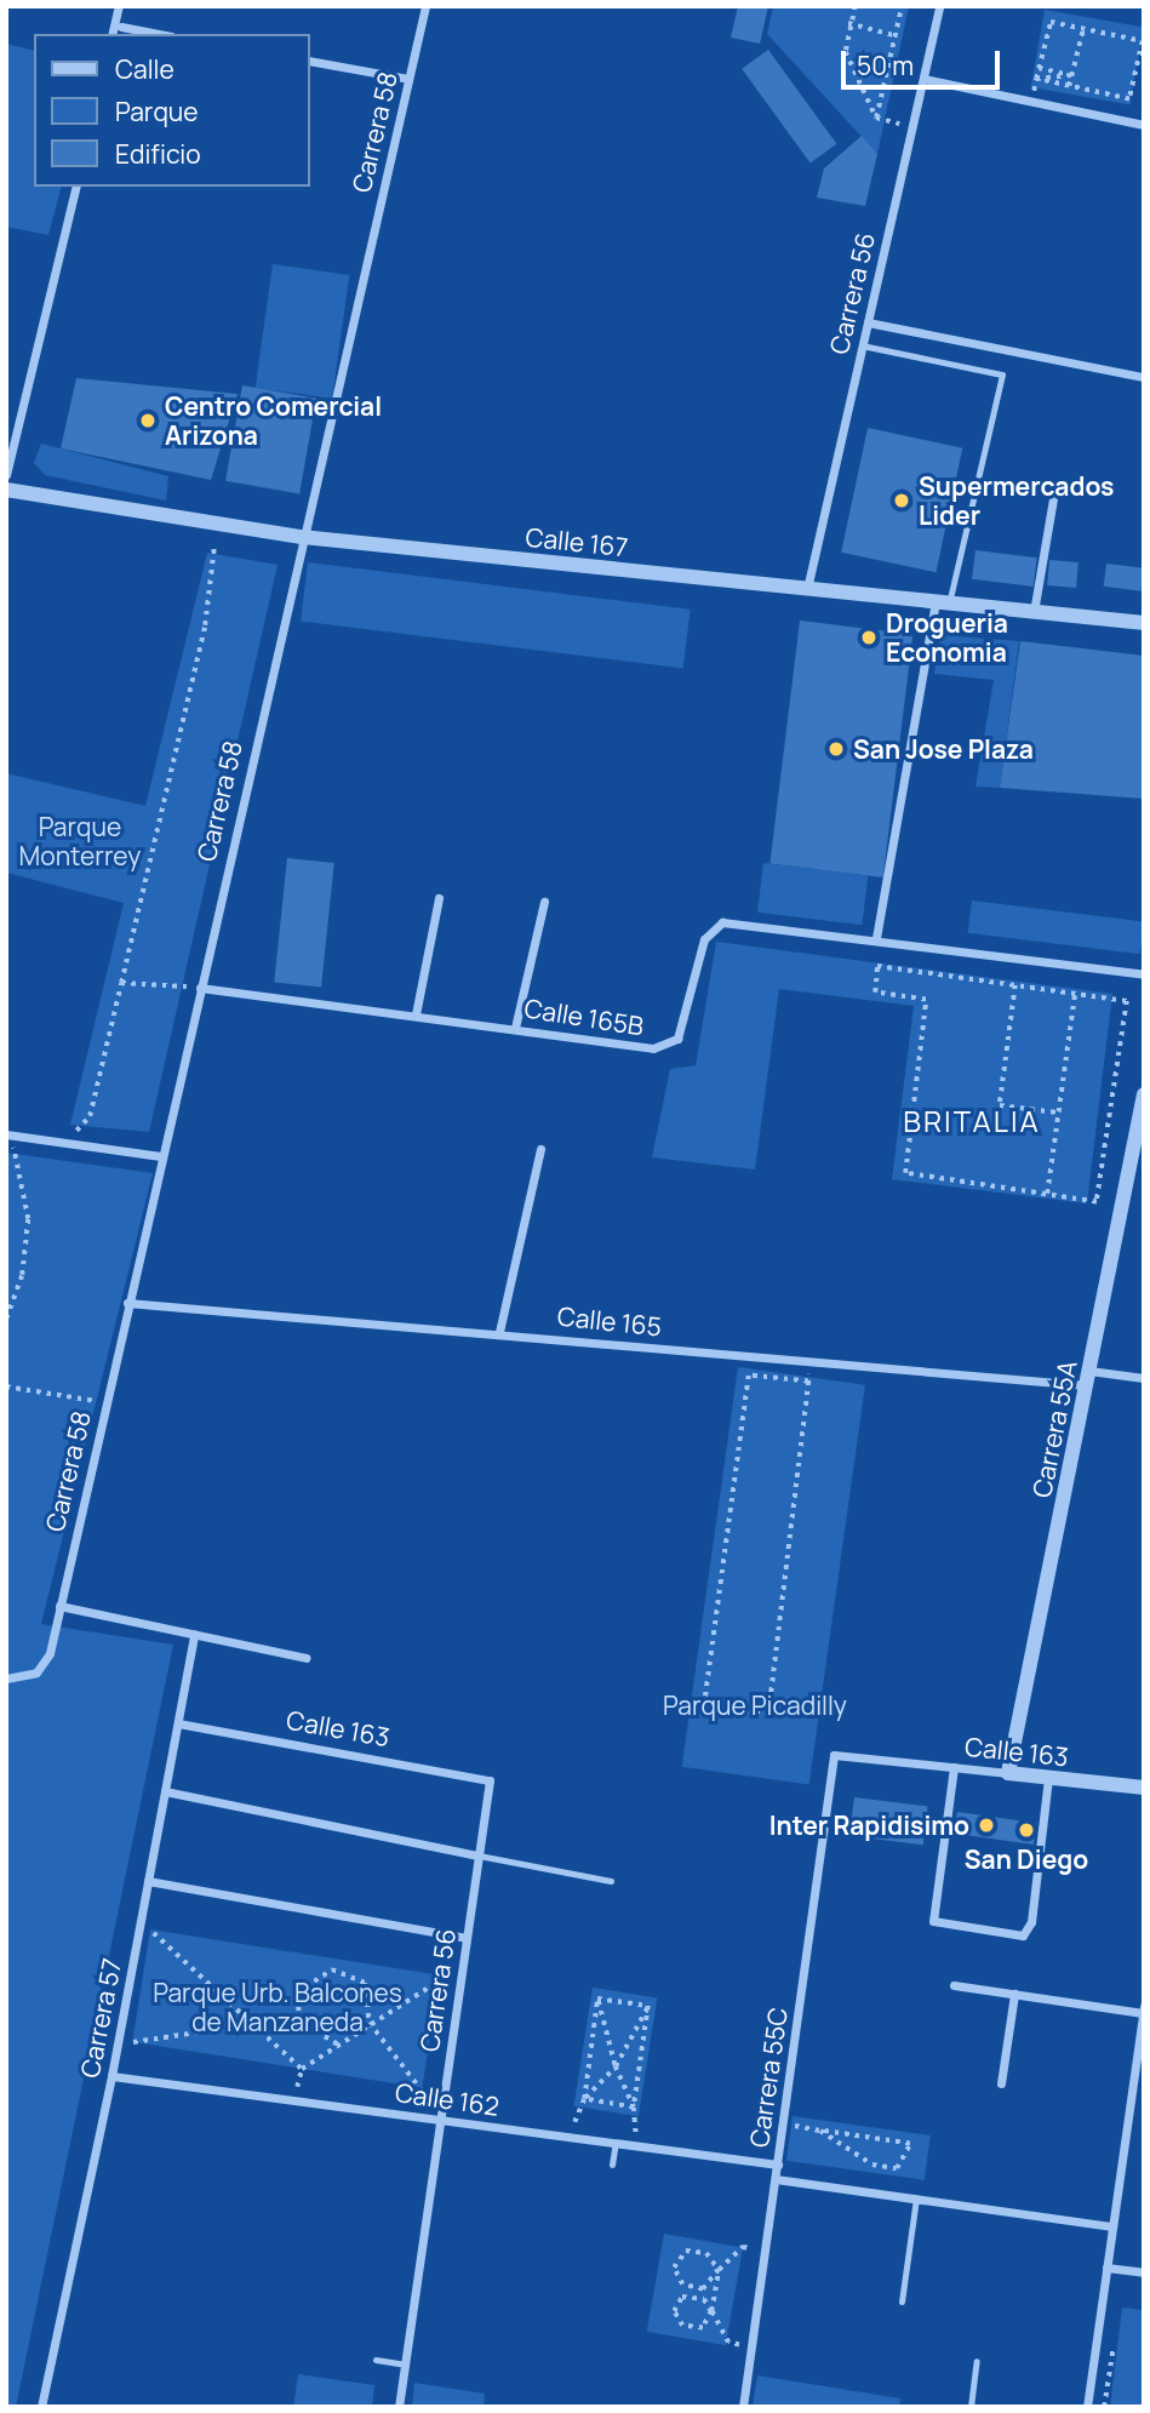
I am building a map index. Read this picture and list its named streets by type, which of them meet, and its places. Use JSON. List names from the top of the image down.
{
  "streets": {
    "street": [
      "Carrera 58",
      "Carrera 56",
      "Calle 167",
      "Calle 165B",
      "Calle 165",
      "Carrera 55A",
      "Calle 163",
      "Carrera 57",
      "Carrera 55C",
      "Calle 162"
    ]
  },
  "crossings": [
    ["Carrera 58", "Calle 167"],
    ["Carrera 58", "Calle 165B"],
    ["Carrera 58", "Calle 165"],
    ["Carrera 56", "Calle 167"],
    ["Carrera 56", "Calle 163"],
    ["Carrera 56", "Calle 162"],
    ["Calle 165", "Carrera 55A"],
    ["Carrera 55A", "Calle 163"],
    ["Calle 163", "Carrera 57"],
    ["Calle 163", "Carrera 55C"],
    ["Carrera 57", "Calle 162"],
    ["Carrera 55C", "Calle 162"]
  ],
  "districts": ["BRITALIA"],
  "parks": ["Parque Monterrey", "Parque Picadilly", "Parque Urb. Balcones de Manzaneda"],
  "places": [
    "Centro Comercial Arizona",
    "Supermercados Lider",
    "Drogueria Economia",
    "San Jose Plaza",
    "Inter Rapidisimo",
    "San Diego"
  ],
  "legend": ["Calle", "Parque", "Edificio"],
  "scale_bar": "50 m"
}
